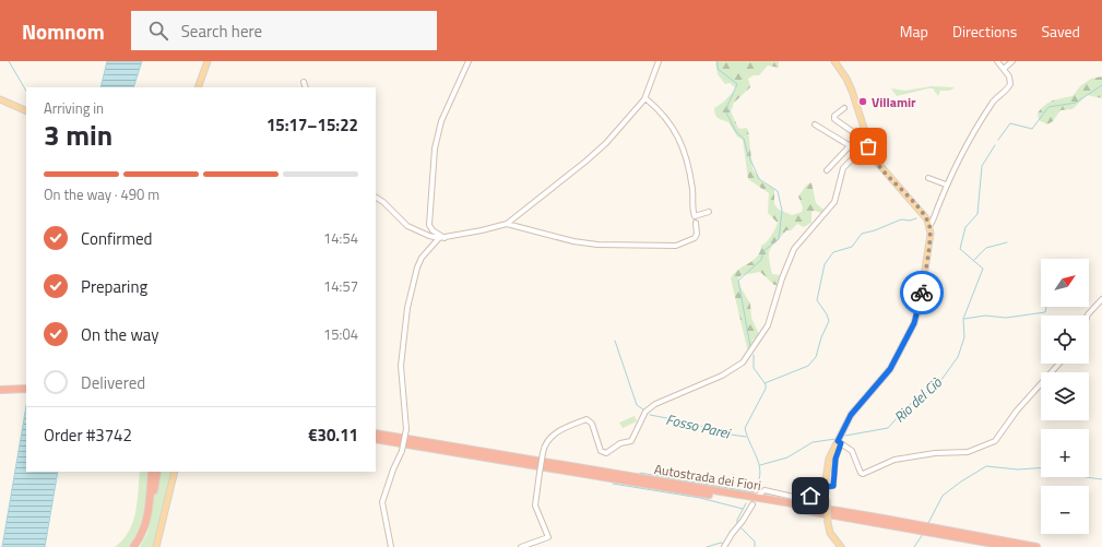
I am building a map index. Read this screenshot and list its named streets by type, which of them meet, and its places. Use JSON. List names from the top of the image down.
{
  "streets": {
    "highway": ["Autostrada dei Fiori"]
  },
  "water": ["Rio del Ciò", "Fosso Parei"],
  "places": ["Villamir"],
  "north": "top right",
  "page": {
    "header": "Nomnom",
    "search": "Search here",
    "nav": ["Map", "Directions", "Saved"],
    "heading": ["3 min", "Arriving in", "15:17–15:22"],
    "panel": ["Order #3742", "€30.11"],
    "bar": "On the way · 490 m",
    "list": [
      ["Confirmed", "14:54"],
      ["Preparing", "14:57"],
      ["On the way", "15:04"],
      "Delivered"
    ],
    "map_buttons": ["+", "−"]
  }
}
